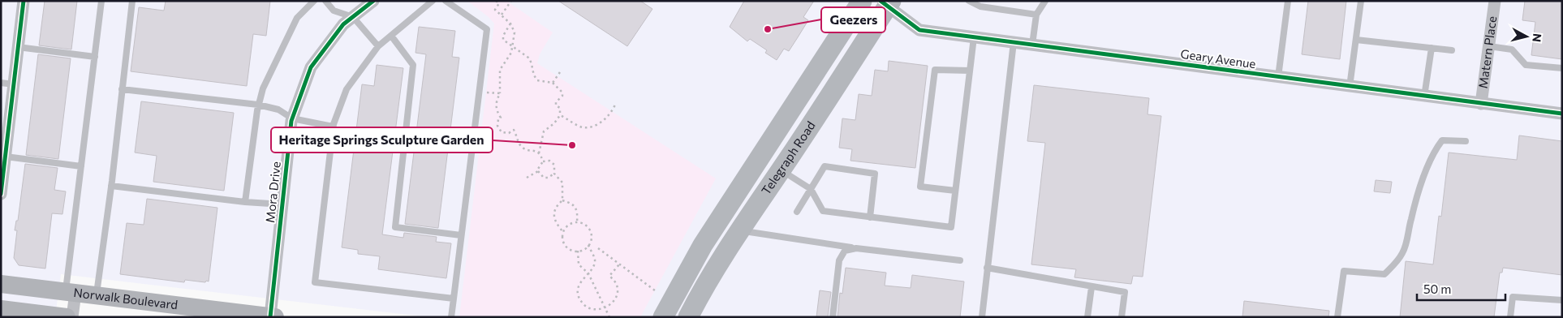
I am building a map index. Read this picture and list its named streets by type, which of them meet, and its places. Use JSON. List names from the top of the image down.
{
  "streets": {
    "main road": ["Telegraph Road", "Norwalk Boulevard"],
    "street": ["Matern Place", "Geary Avenue", "Mora Drive"]
  },
  "crossings": [
    ["Matern Place", "Geary Avenue"],
    ["Geary Avenue", "Telegraph Road"],
    ["Mora Drive", "Norwalk Boulevard"]
  ],
  "places": ["Geezers", "Heritage Springs Sculpture Garden"],
  "scale_bar": "50 m",
  "north": "right"
}
